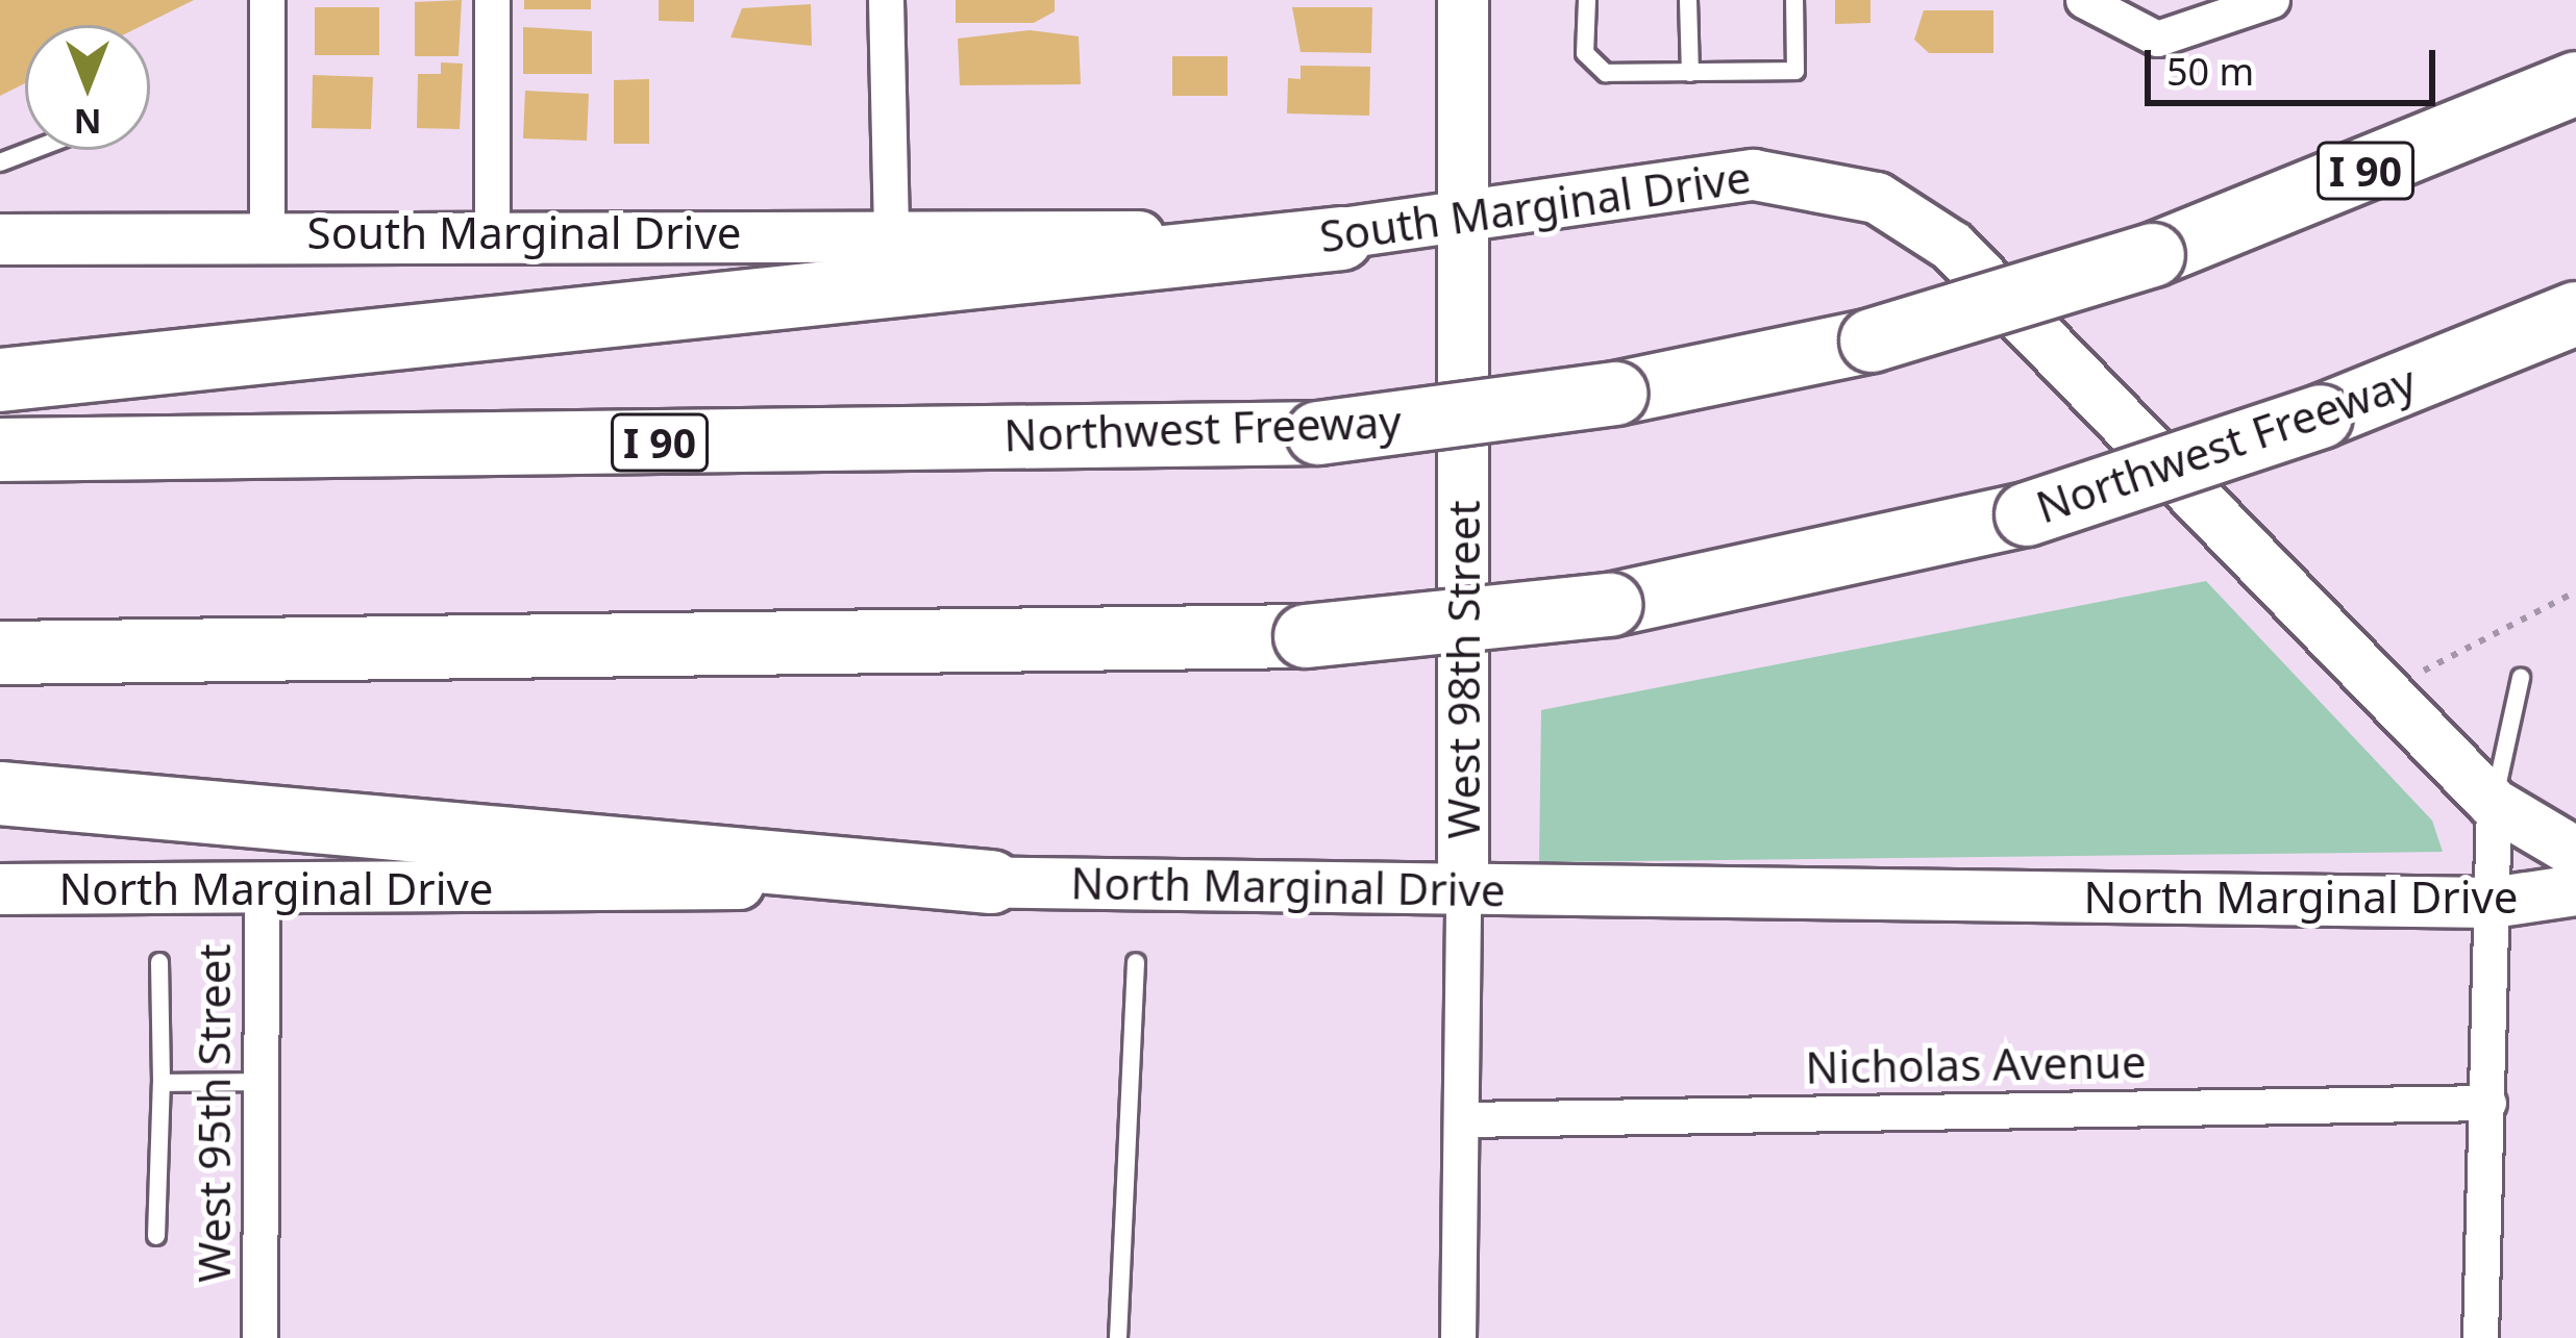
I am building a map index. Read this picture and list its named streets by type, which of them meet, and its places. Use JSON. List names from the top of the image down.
{
  "streets": {
    "highway": ["I 90", "Northwest Freeway"],
    "street": [
      "South Marginal Drive",
      "West 98th Street",
      "North Marginal Drive",
      "Nicholas Avenue",
      "West 95th Street"
    ]
  },
  "crossings": [
    ["South Marginal Drive", "West 98th Street"],
    ["West 98th Street", "North Marginal Drive"],
    ["West 98th Street", "Nicholas Avenue"],
    ["North Marginal Drive", "West 95th Street"]
  ],
  "scale_bar": "50 m",
  "north": "bottom"
}
